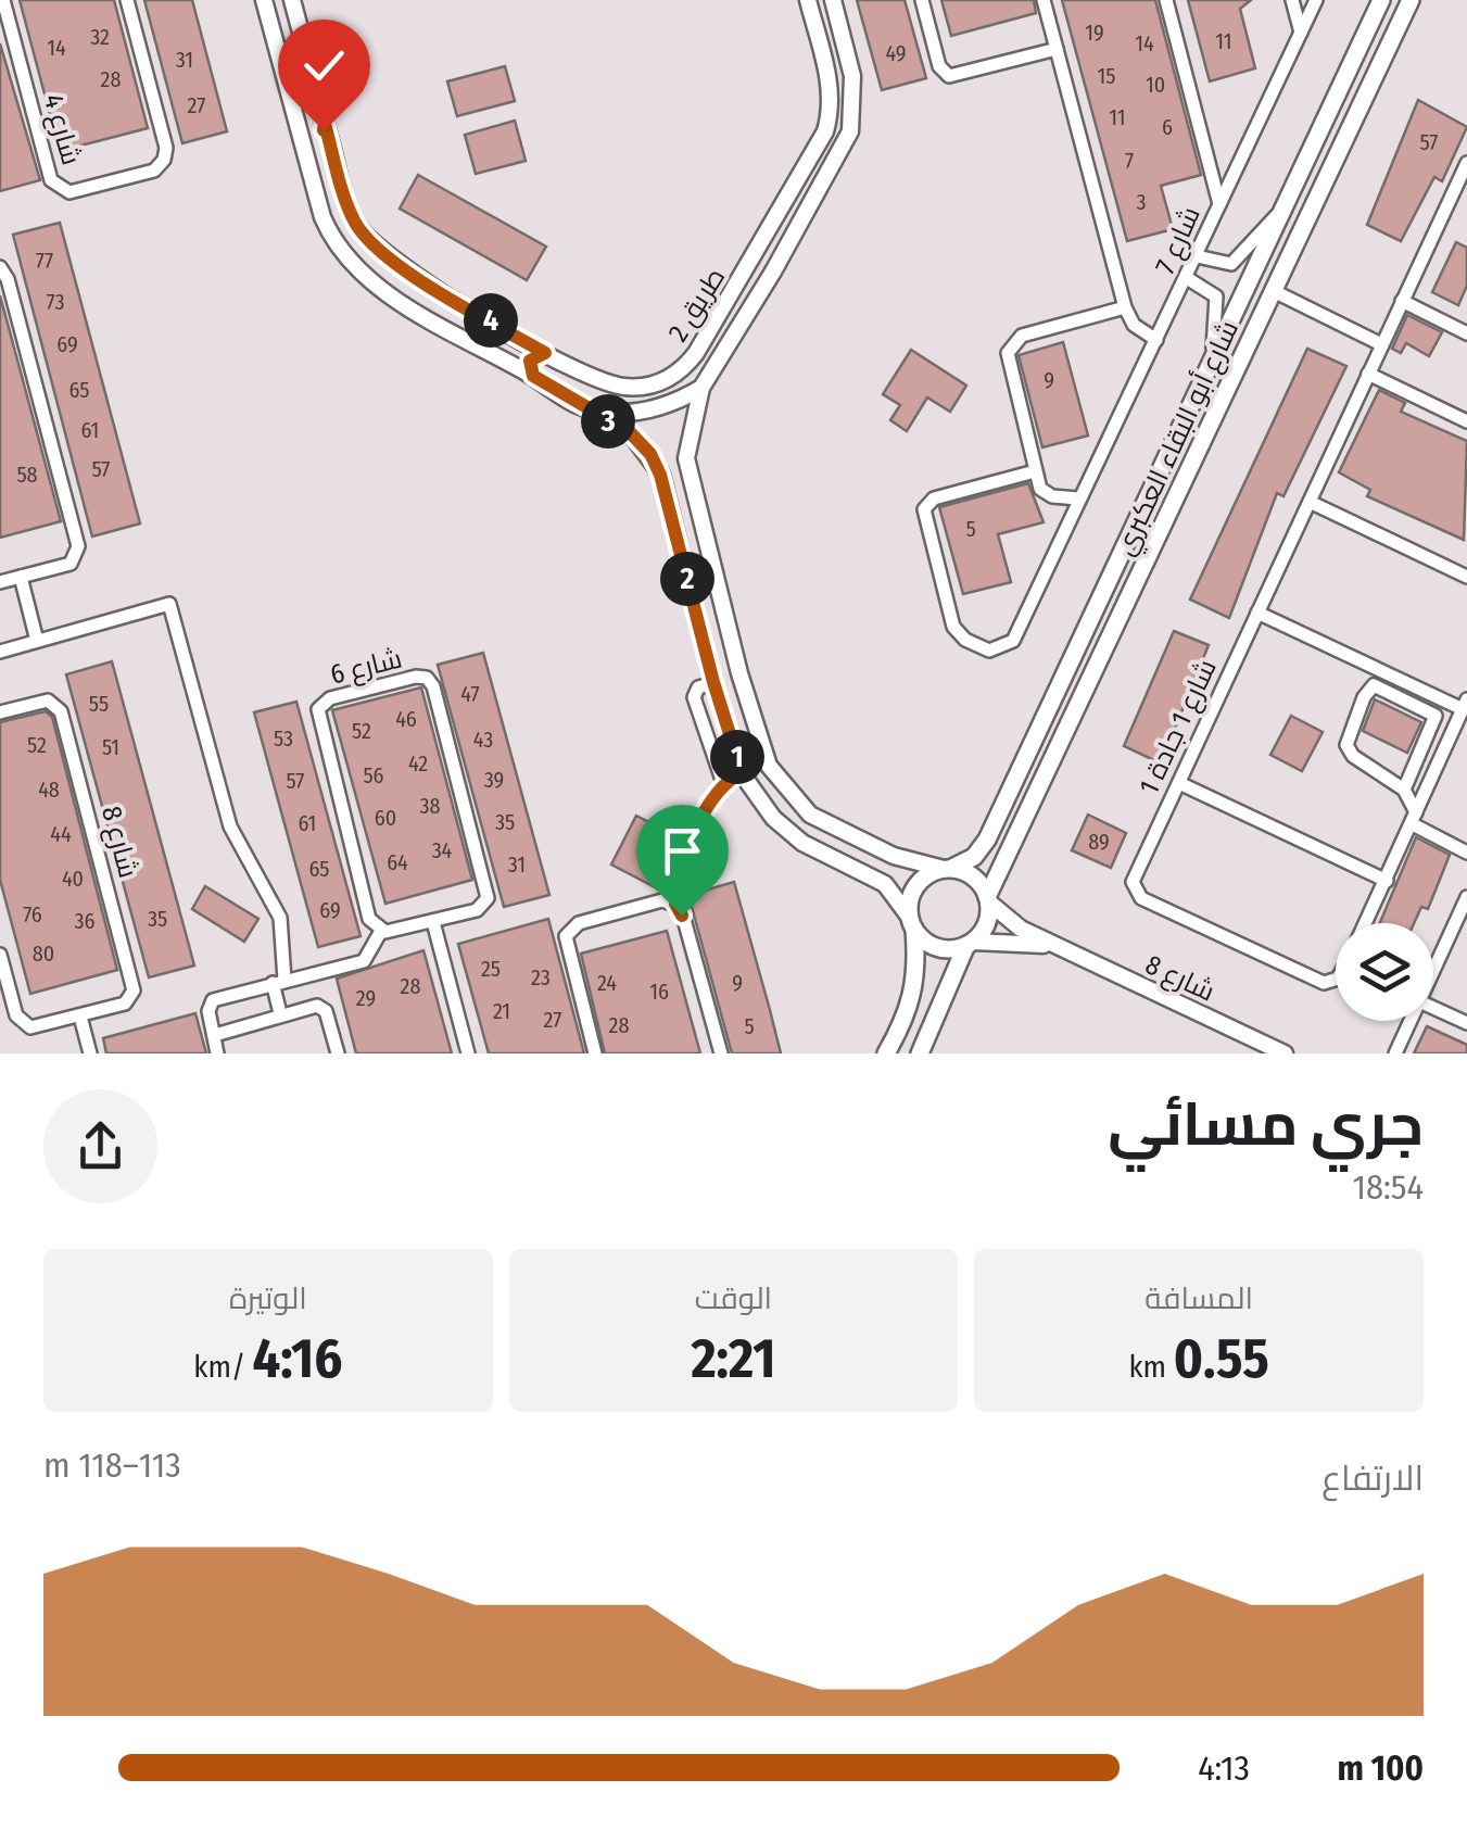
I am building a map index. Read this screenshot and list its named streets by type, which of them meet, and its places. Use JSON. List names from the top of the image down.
{
  "streets": {
    "main road": ["شارع أبو البقاء العكبري"],
    "street": [
      "شارع 4",
      "شارع 7",
      "طريق 2",
      "شارع 6",
      "شارع 1 جادة 1",
      "شارع 8"
    ]
  },
  "crossings": [
    ["طريق 2", "شارع أبو البقاء العكبري"],
    ["طريق 2", "شارع 8"],
    ["شارع أبو البقاء العكبري", "شارع 8"]
  ],
  "house_numbers": [
    "19",
    "32",
    "11",
    "14",
    "14",
    "49",
    "31",
    "15",
    "28",
    "10",
    "27",
    "11",
    "6",
    "57",
    "7",
    "3",
    "77",
    "73",
    "69",
    "9",
    "65",
    "61",
    "57",
    "58",
    "5",
    "47",
    "55",
    "46",
    "52",
    "53",
    "43",
    "52",
    "51",
    "42",
    "56",
    "39",
    "57",
    "48",
    "38",
    "60",
    "35",
    "61",
    "44",
    "89",
    "34",
    "64",
    "31",
    "65",
    "40",
    "69",
    "76",
    "35",
    "36",
    "80",
    "25",
    "23",
    "24",
    "9",
    "28",
    "16",
    "29",
    "21",
    "27",
    "28",
    "5"
  ],
  "page": {
    "pins": [
      "4",
      "3",
      "2",
      "1"
    ],
    "heading": ["جري مسائي", "18:54"],
    "stats": [
      ["المسافة", "0.55 km"],
      ["الوقت", "2:21"],
      ["الوتيرة", "4:16 /km"]
    ],
    "chart": ["الارتفاع", "113–118 m"],
    "list": [
      {
        "name": "100 m",
        "note": "4:13"
      }
    ]
  }
}
